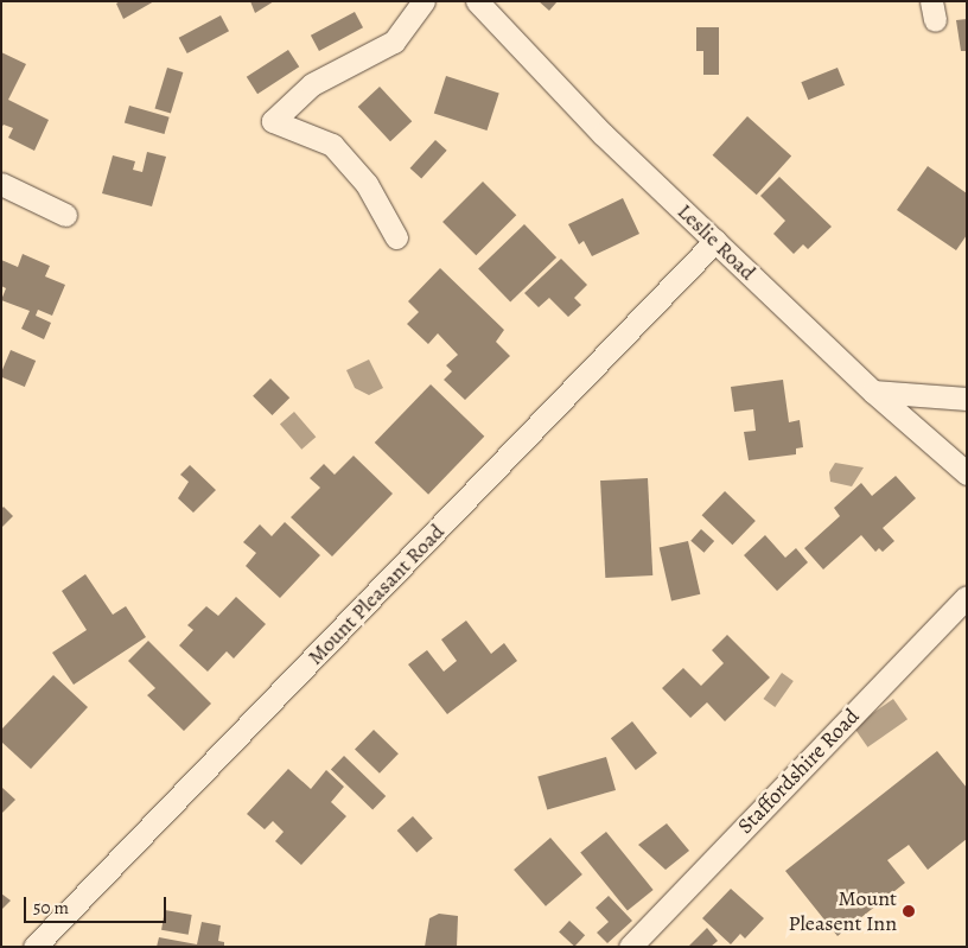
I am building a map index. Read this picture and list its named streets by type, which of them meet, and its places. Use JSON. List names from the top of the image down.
{
  "streets": {
    "street": ["Leslie Road", "Mount Pleasant Road", "Staffordshire Road"]
  },
  "crossings": [
    ["Leslie Road", "Mount Pleasant Road"]
  ],
  "places": ["Mount Pleasent Inn"],
  "scale_bar": "50 m"
}
